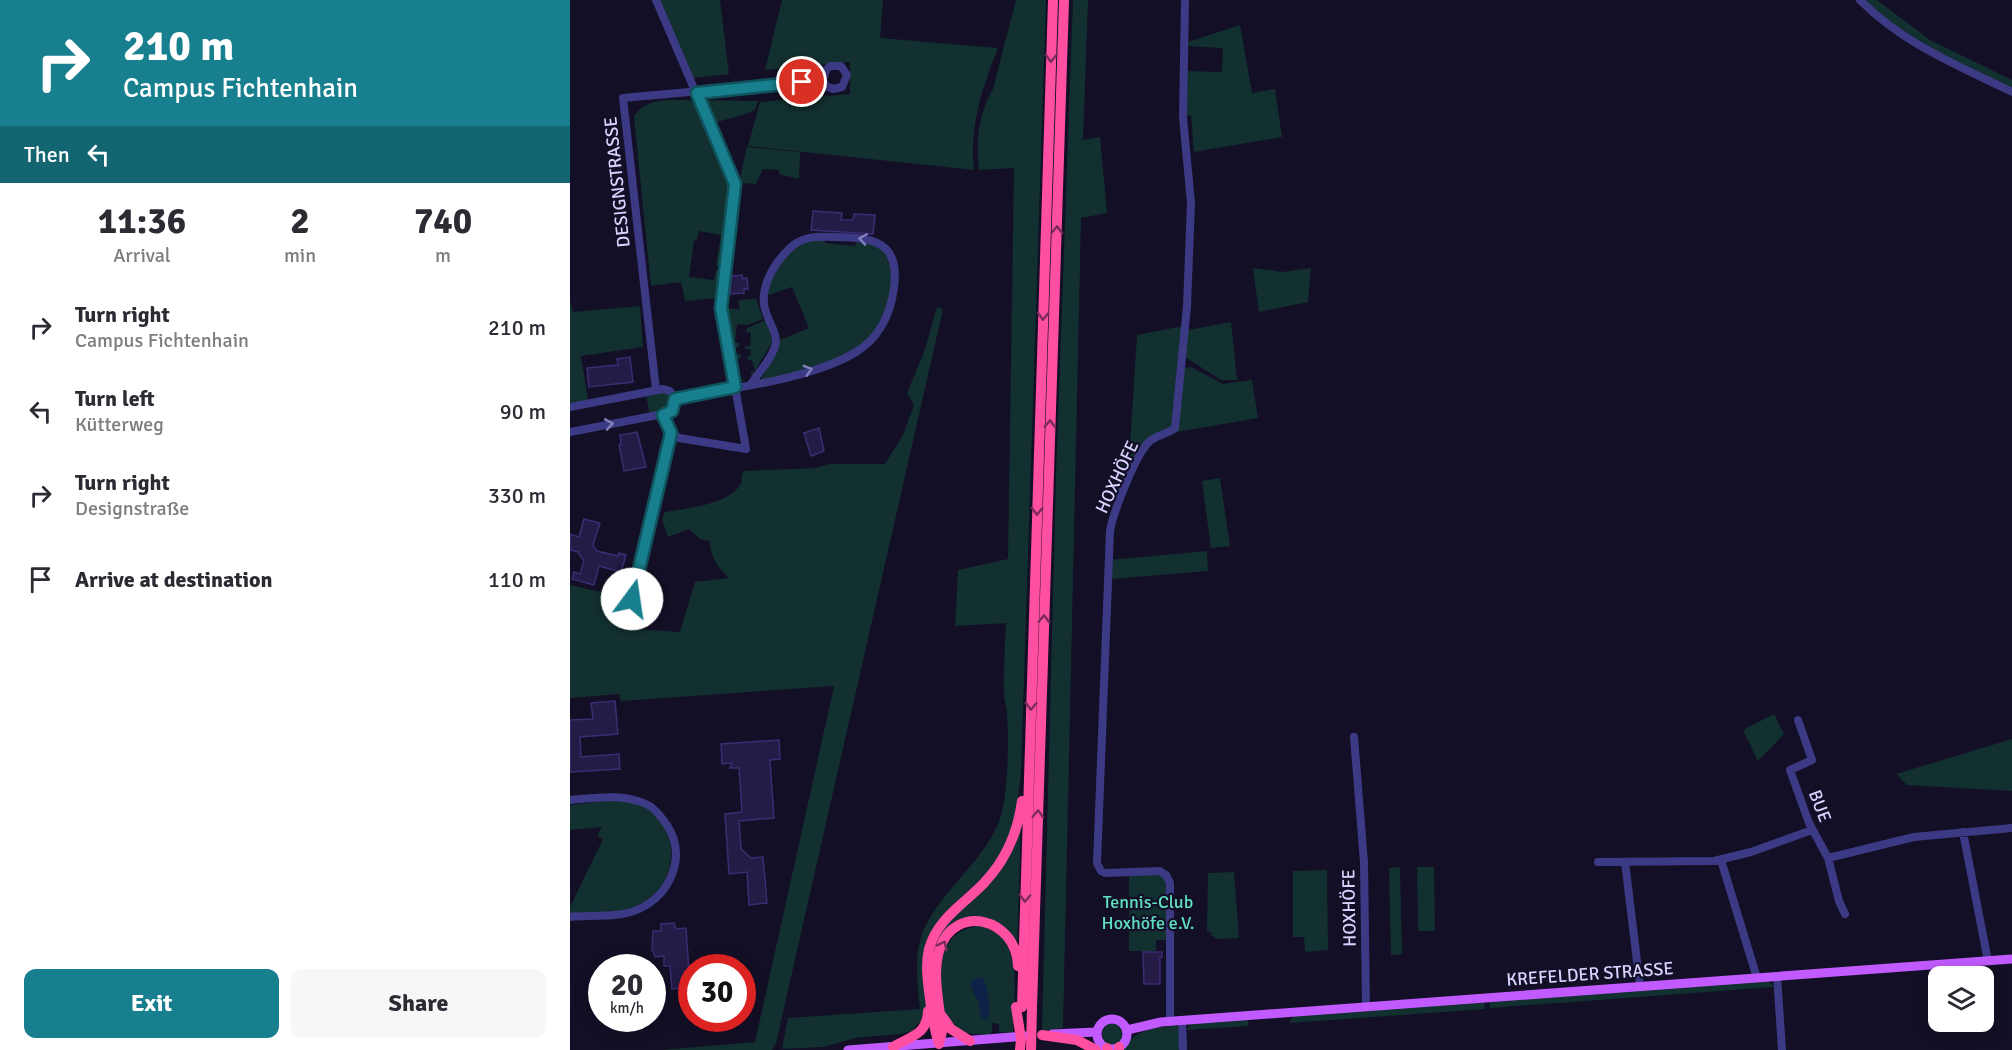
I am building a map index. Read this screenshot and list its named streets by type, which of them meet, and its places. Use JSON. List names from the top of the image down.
{
  "streets": {
    "main road": ["KREFELDER STRASSE"],
    "street": ["DESIGNSTRASSE", "HOXHÖFE", "BUE"]
  },
  "crossings": [
    ["HOXHÖFE", "KREFELDER STRASSE"]
  ],
  "parks": ["Tennis-Club Hoxhöfe e.V."],
  "page": {
    "turn": ["210 m", "Campus Fichtenhain"],
    "then": "Then",
    "eta": [
      "11:36",
      "Arrival",
      "2",
      "min",
      "740",
      "m"
    ],
    "list": [
      {
        "name": "Turn right",
        "note": "Campus Fichtenhain",
        "value": "210 m"
      },
      {
        "name": "Turn left",
        "note": "Kütterweg",
        "value": "90 m"
      },
      {
        "name": "Turn right",
        "note": "Designstraße",
        "value": "330 m"
      },
      {
        "name": "Arrive at destination",
        "value": "110 m"
      }
    ],
    "speed": "20 km/h",
    "limit": "30",
    "buttons": ["Exit", "Share"]
  }
}
